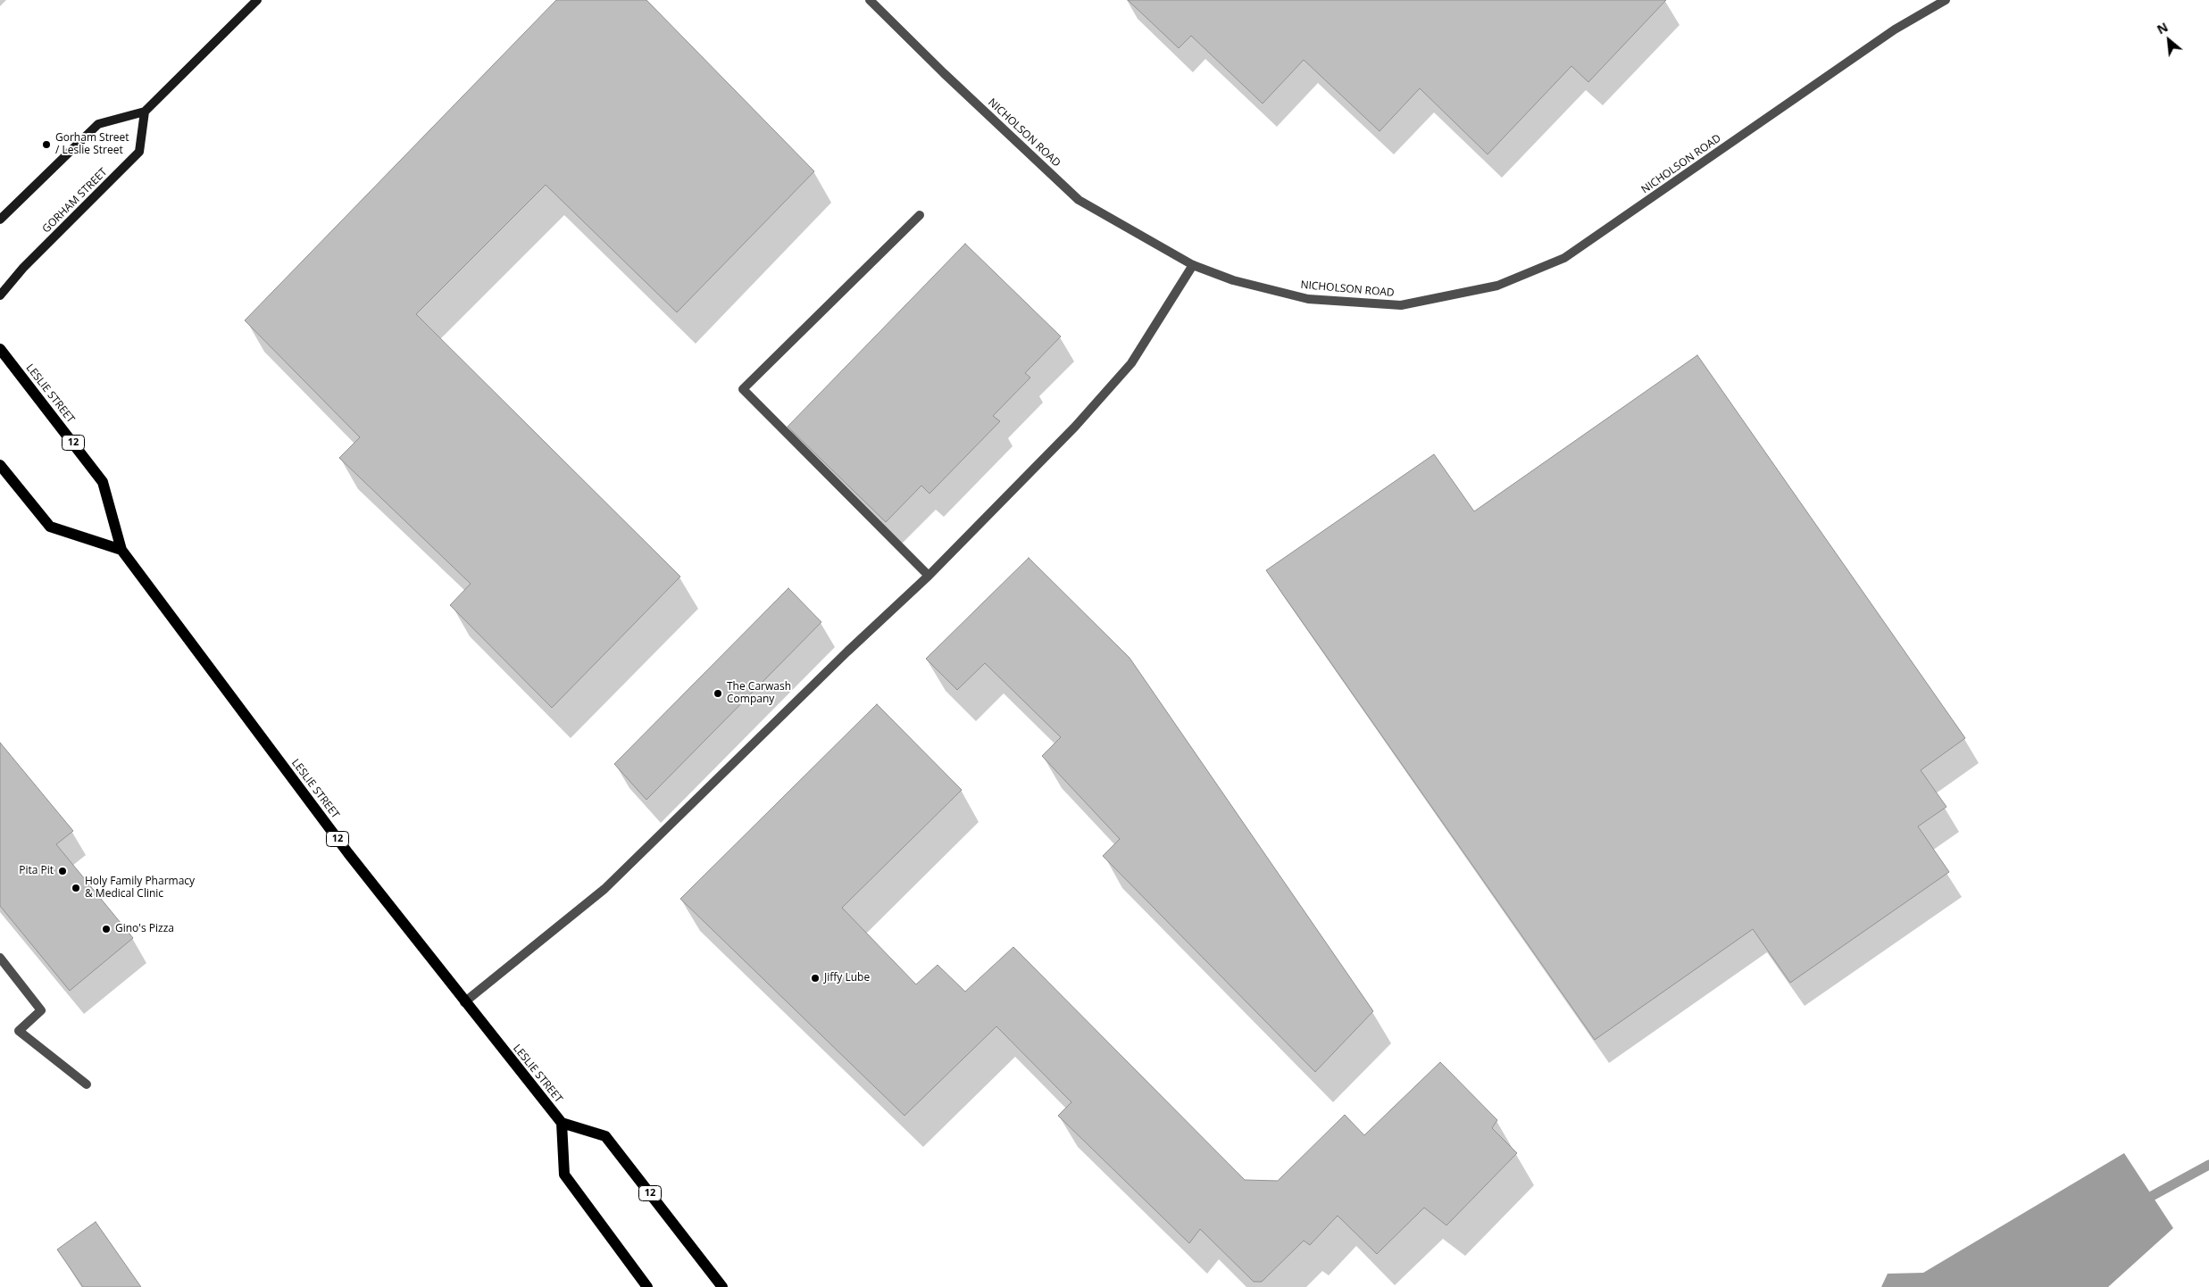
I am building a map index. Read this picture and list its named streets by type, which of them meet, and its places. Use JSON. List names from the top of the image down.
{
  "streets": {
    "main road": ["LESLIE STREET", "12"],
    "street": ["NICHOLSON ROAD", "GORHAM STREET"]
  },
  "crossings": [
    ["LESLIE STREET", "12"]
  ],
  "places": [
    "Gorham Street / Leslie Street",
    "The Carwash Company",
    "Pita Pit",
    "Holy Family Pharmacy & Medical Clinic",
    "Gino's Pizza",
    "Jiffy Lube"
  ],
  "north": "top left"
}
